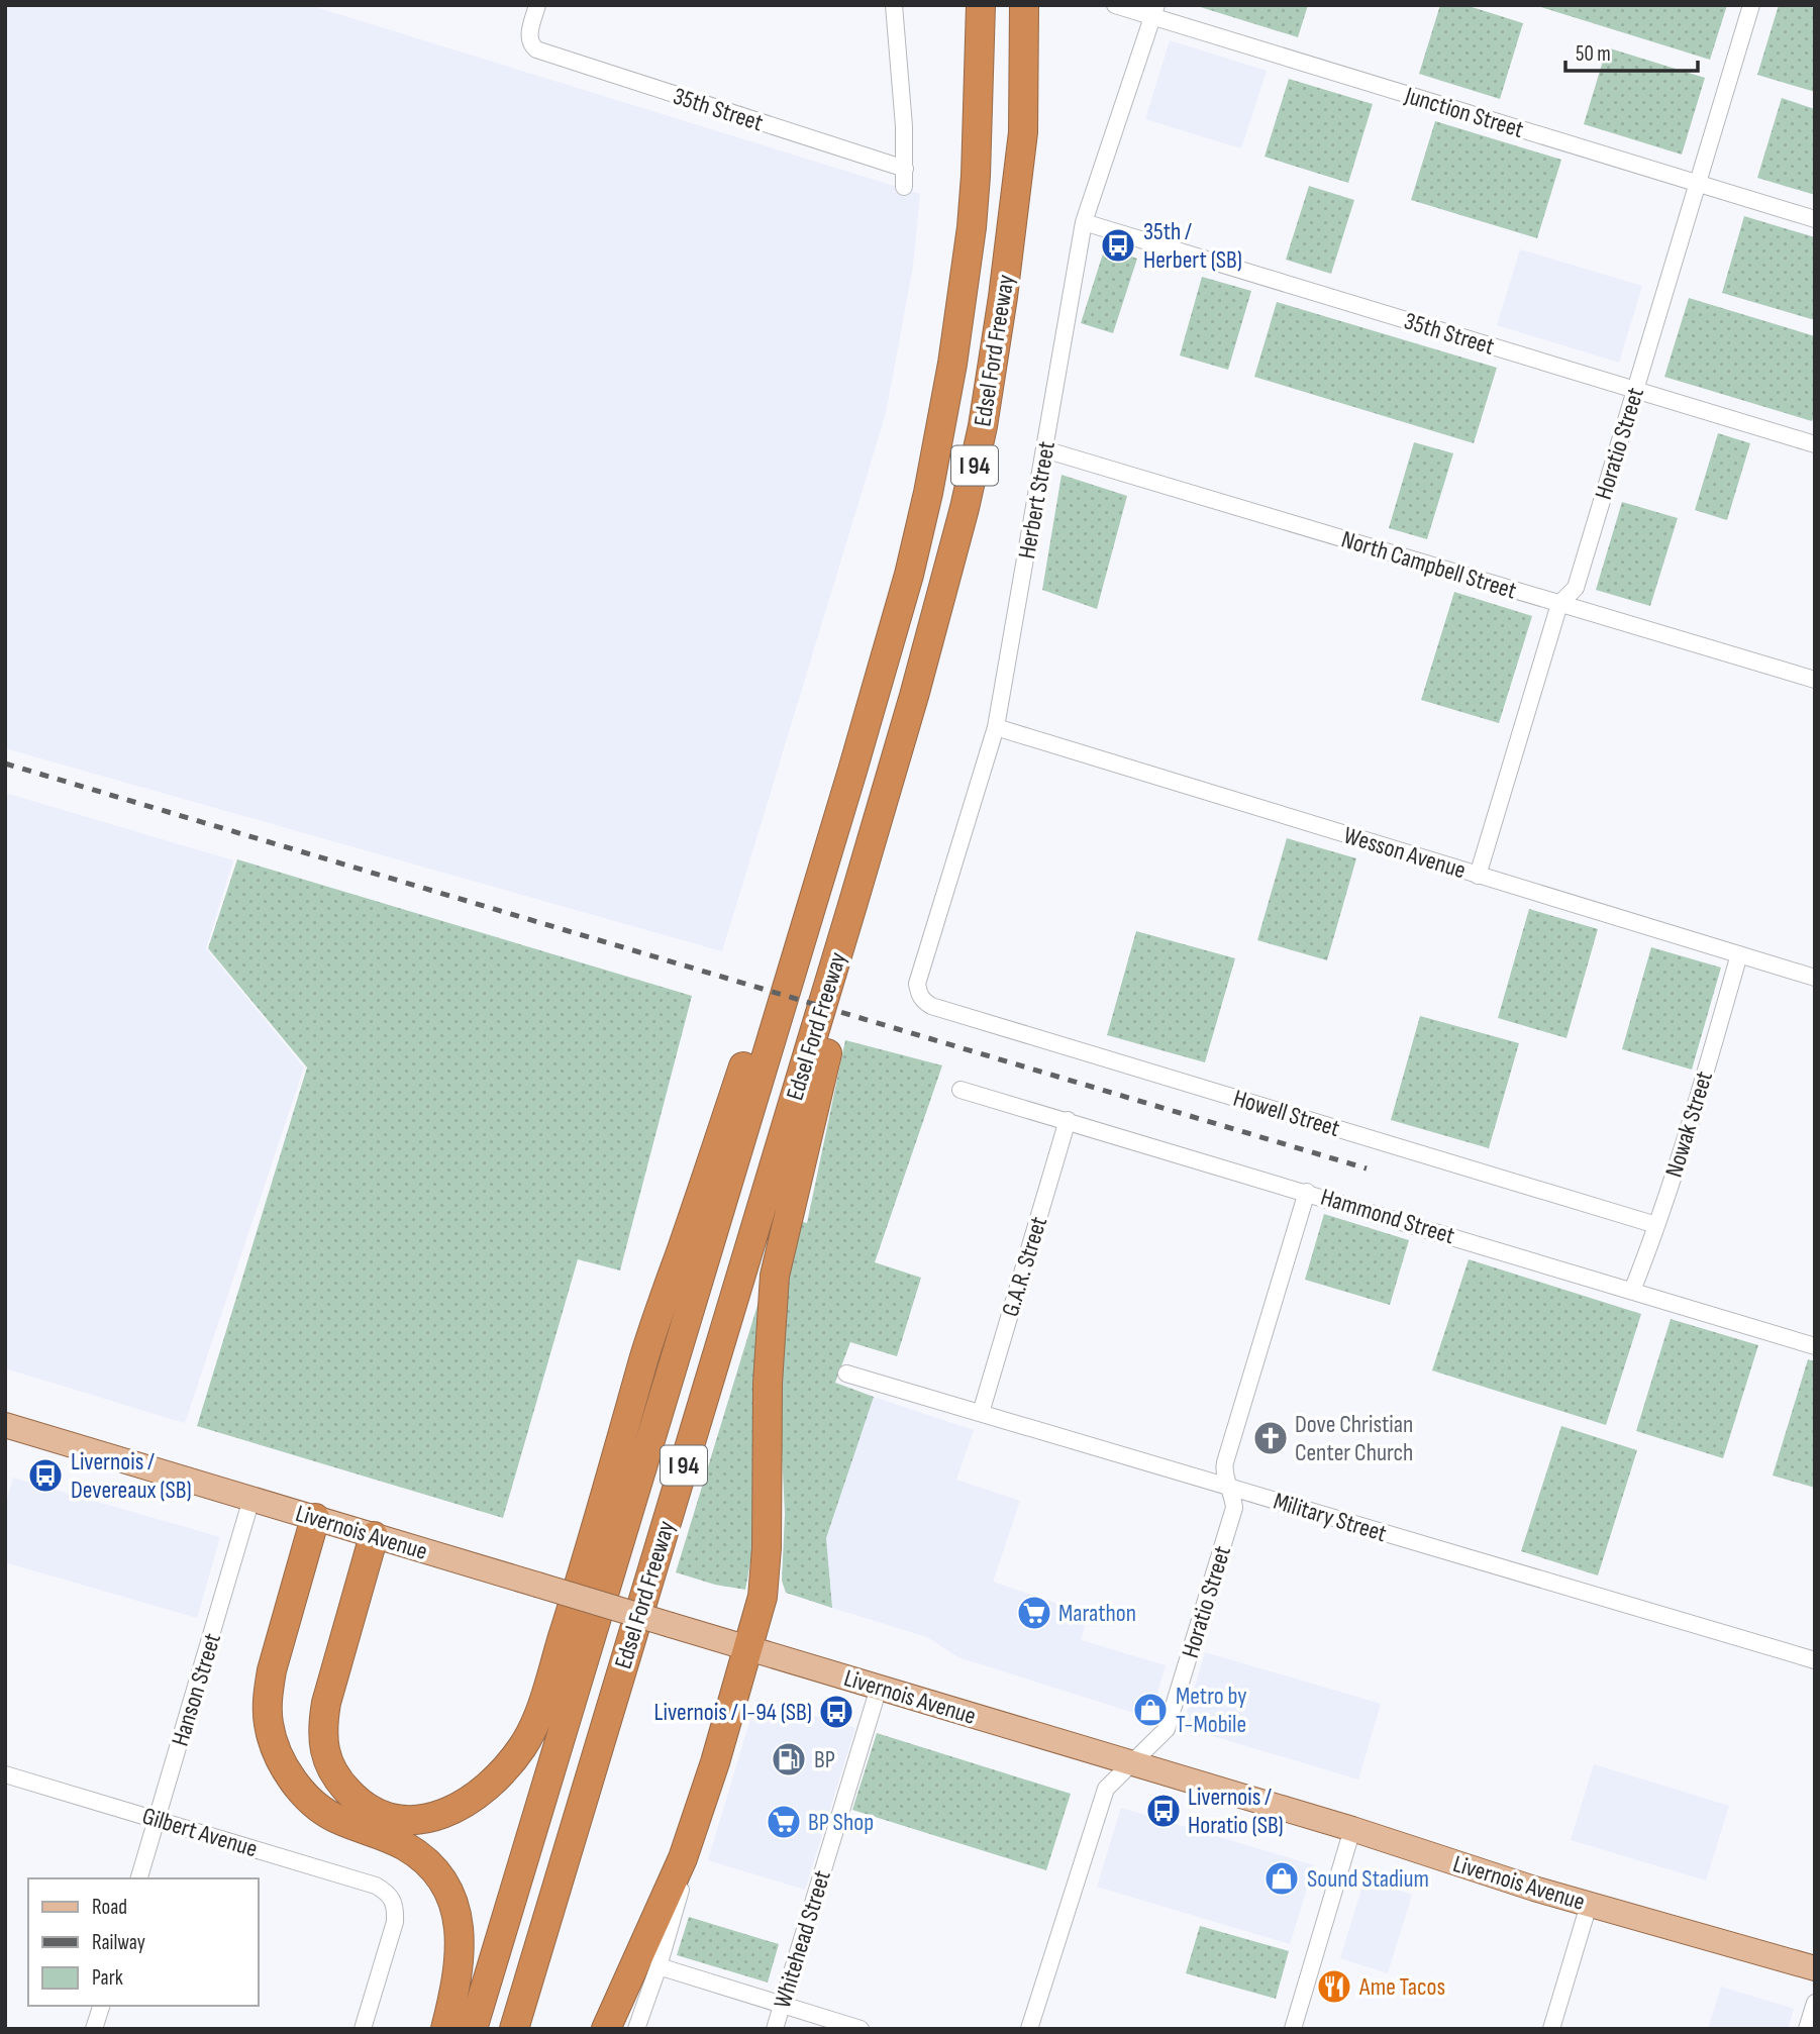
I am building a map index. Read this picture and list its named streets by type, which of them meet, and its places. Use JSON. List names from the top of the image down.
{
  "streets": {
    "highway": ["Edsel Ford Freeway", "I 94"],
    "main road": ["Livernois Avenue"],
    "street": [
      "35th Street",
      "Junction Street",
      "Horatio Street",
      "Herbert Street",
      "North Campbell Street",
      "Wesson Avenue",
      "Howell Street",
      "Nowak Street",
      "Hammond Street",
      "G.A.R. Street",
      "Military Street",
      "Hanson Street",
      "Gilbert Avenue",
      "Whitehead Street"
    ]
  },
  "crossings": [
    ["35th Street", "Horatio Street"],
    ["35th Street", "Herbert Street"],
    ["Junction Street", "Horatio Street"],
    ["Junction Street", "Herbert Street"],
    ["Horatio Street", "North Campbell Street"],
    ["Horatio Street", "Wesson Avenue"],
    ["Horatio Street", "Hammond Street"],
    ["Horatio Street", "Military Street"],
    ["Horatio Street", "Livernois Avenue"],
    ["Herbert Street", "North Campbell Street"],
    ["Herbert Street", "Wesson Avenue"],
    ["Herbert Street", "Howell Street"],
    ["Wesson Avenue", "Nowak Street"],
    ["Howell Street", "Nowak Street"],
    ["Nowak Street", "Hammond Street"],
    ["Hammond Street", "G.A.R. Street"],
    ["G.A.R. Street", "Military Street"],
    ["Livernois Avenue", "Hanson Street"],
    ["Livernois Avenue", "Whitehead Street"],
    ["Hanson Street", "Gilbert Avenue"]
  ],
  "places": {
    "bus stop": [
      "35th / Herbert (SB)",
      "Livernois / Devereaux (SB)",
      "Livernois / I-94 (SB)",
      "Livernois / Horatio (SB)"
    ],
    "church": ["Dove Christian Center Church"],
    "supermarket": ["Marathon", "BP Shop"],
    "shop": ["Metro by T-Mobile", "Sound Stadium"],
    "fuel station": ["BP"],
    "restaurant": ["Ame Tacos"]
  },
  "legend": ["Road", "Railway", "Park"],
  "scale_bar": "50 m"
}
